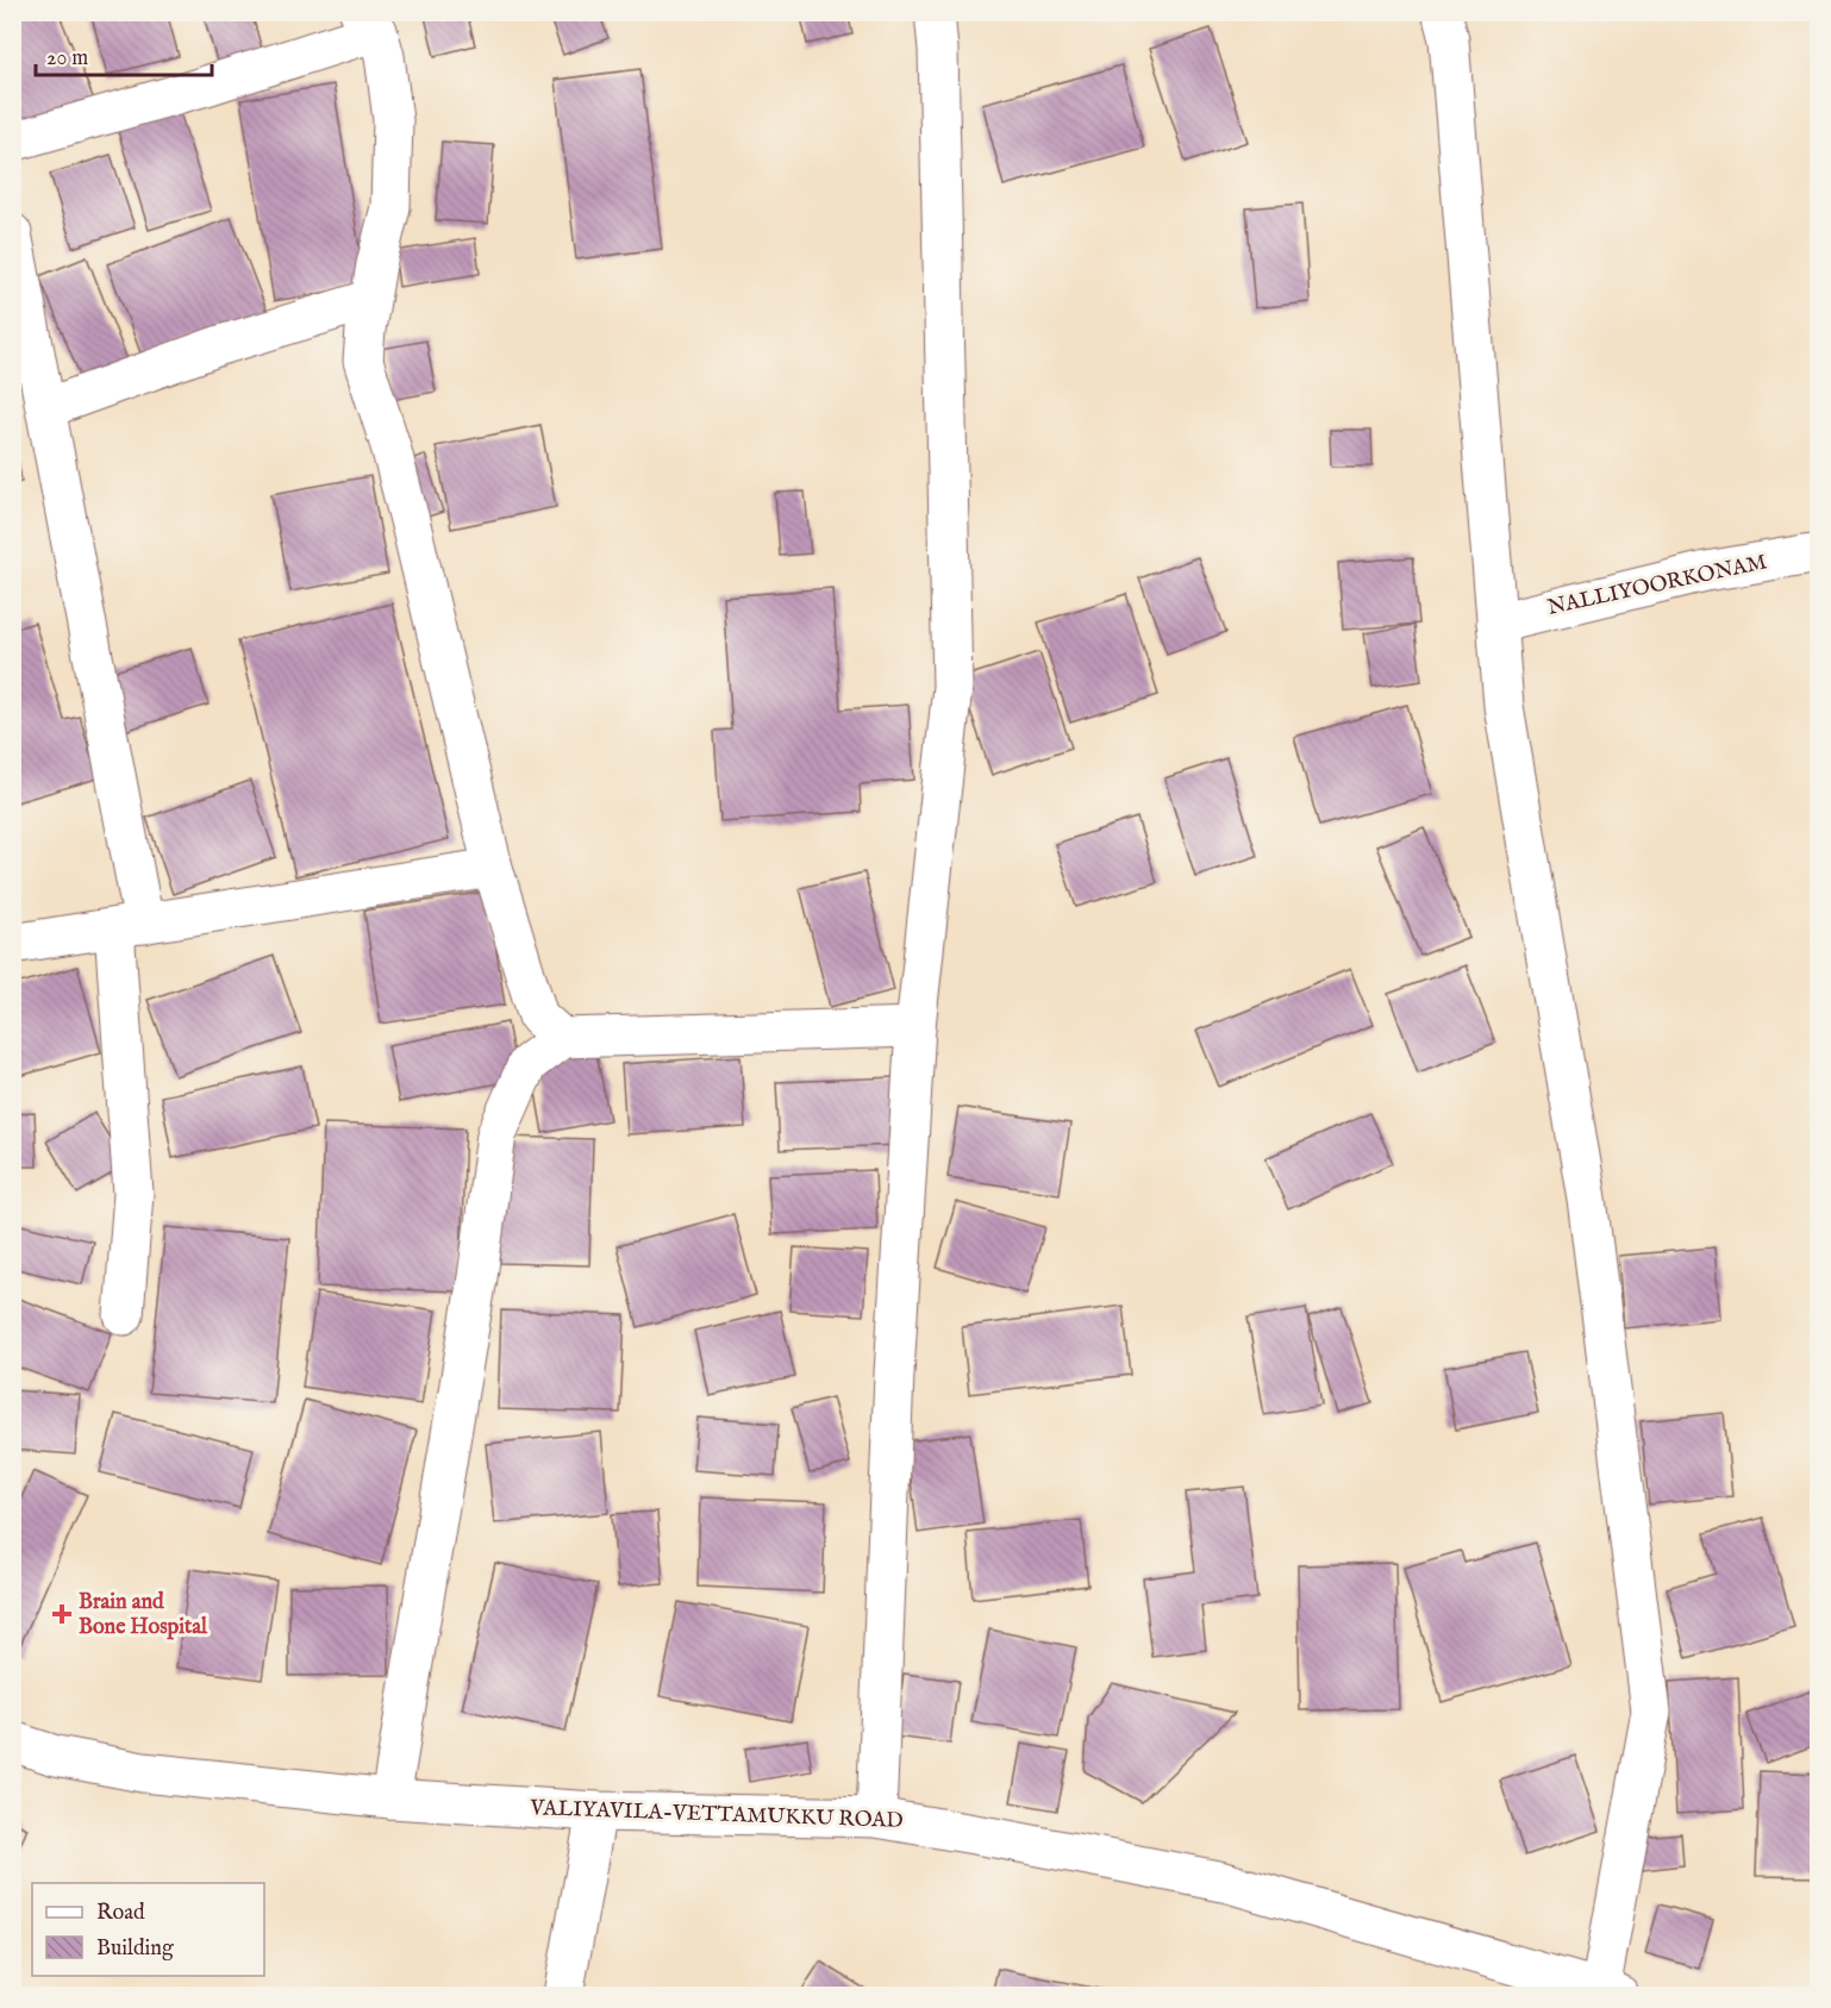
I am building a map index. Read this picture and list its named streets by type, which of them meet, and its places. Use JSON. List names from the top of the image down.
{
  "streets": {
    "street": ["NALLIYOORKONAM", "VALIYAVILA-VETTAMUKKU ROAD"]
  },
  "places": {
    "health": ["Brain and Bone Hospital"]
  },
  "legend": ["Road", "Building"],
  "scale_bar": "20 m"
}
